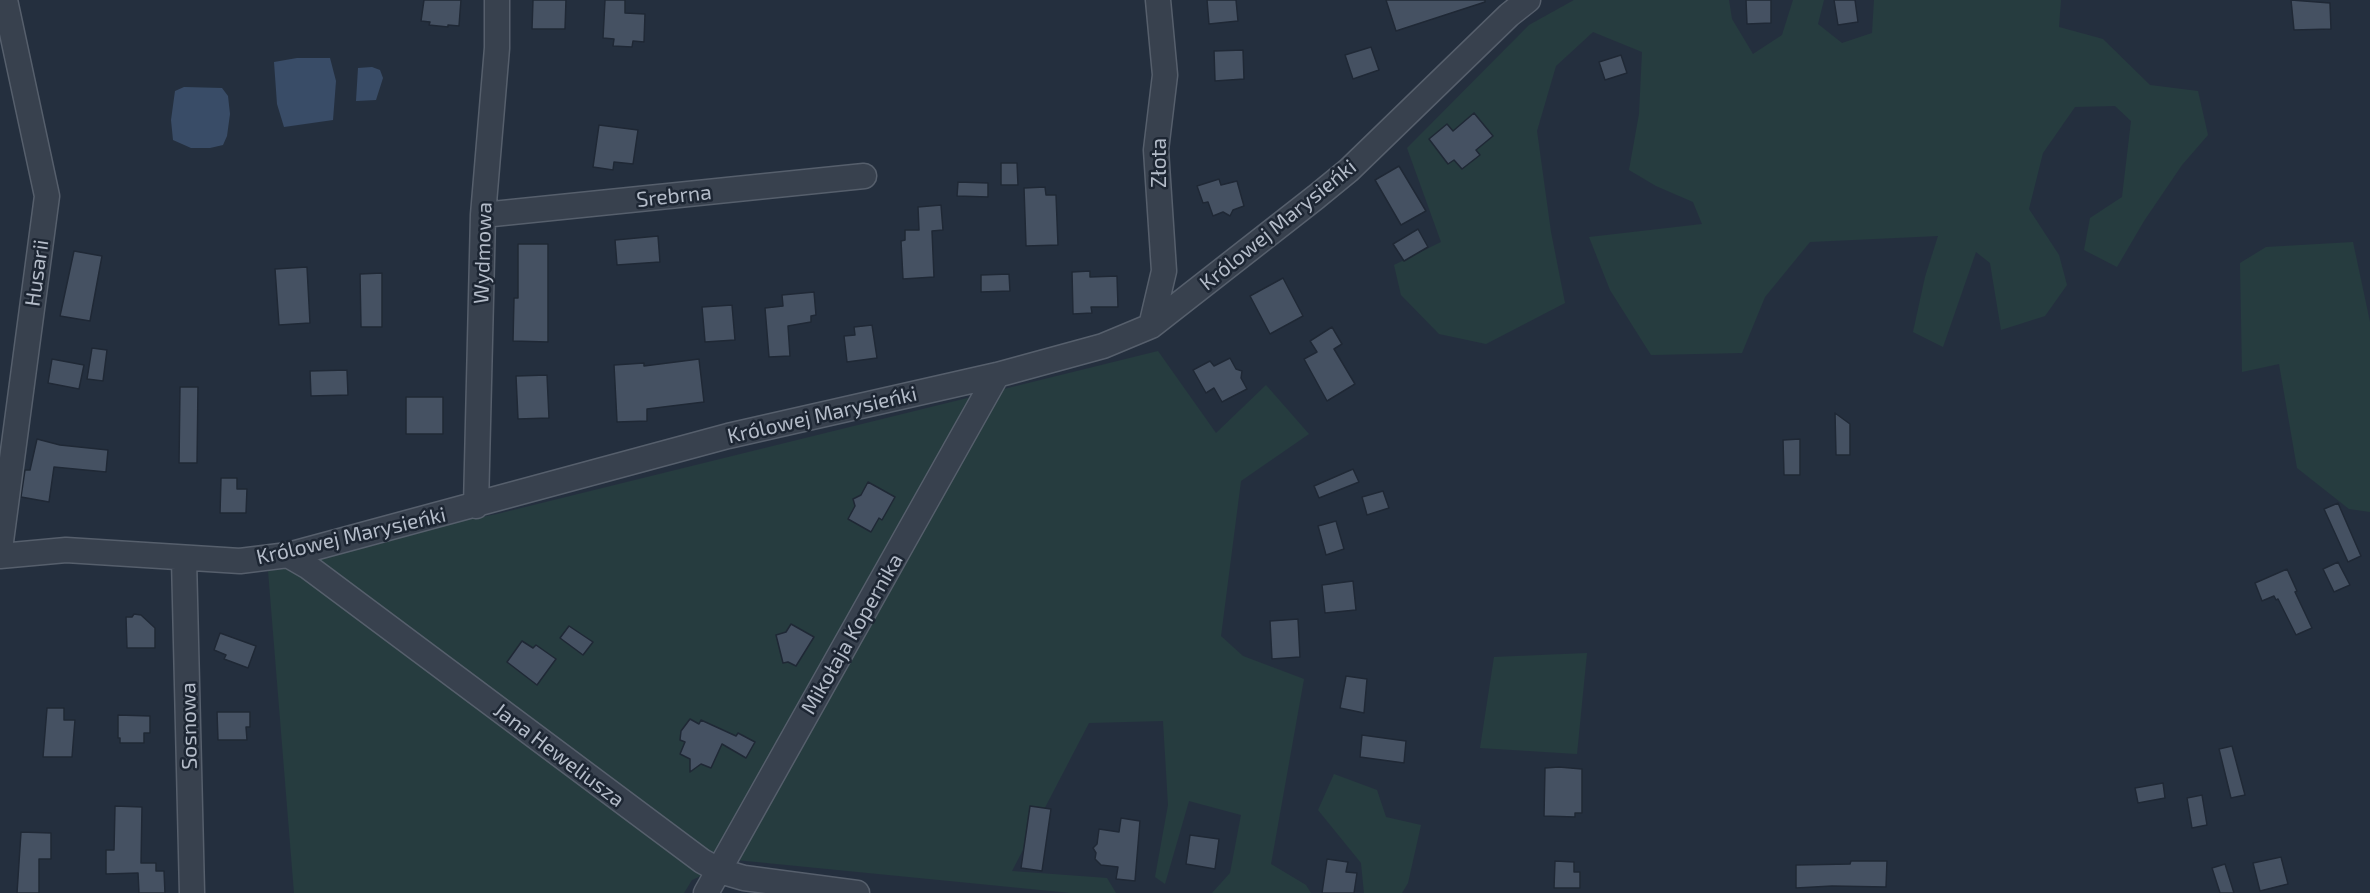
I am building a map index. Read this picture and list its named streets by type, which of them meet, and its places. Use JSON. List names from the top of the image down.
{
  "streets": {
    "street": [
      "Złota",
      "Srebrna",
      "Królowej Marysieńki",
      "Wydmowa",
      "Husarii",
      "Mikołaja Kopernika",
      "Sosnowa",
      "Jana Heweliusza"
    ]
  },
  "crossings": [
    ["Złota", "Królowej Marysieńki"],
    ["Srebrna", "Wydmowa"],
    ["Królowej Marysieńki", "Wydmowa"],
    ["Królowej Marysieńki", "Mikołaja Kopernika"],
    ["Królowej Marysieńki", "Sosnowa"],
    ["Królowej Marysieńki", "Jana Heweliusza"],
    ["Mikołaja Kopernika", "Jana Heweliusza"]
  ]
}
